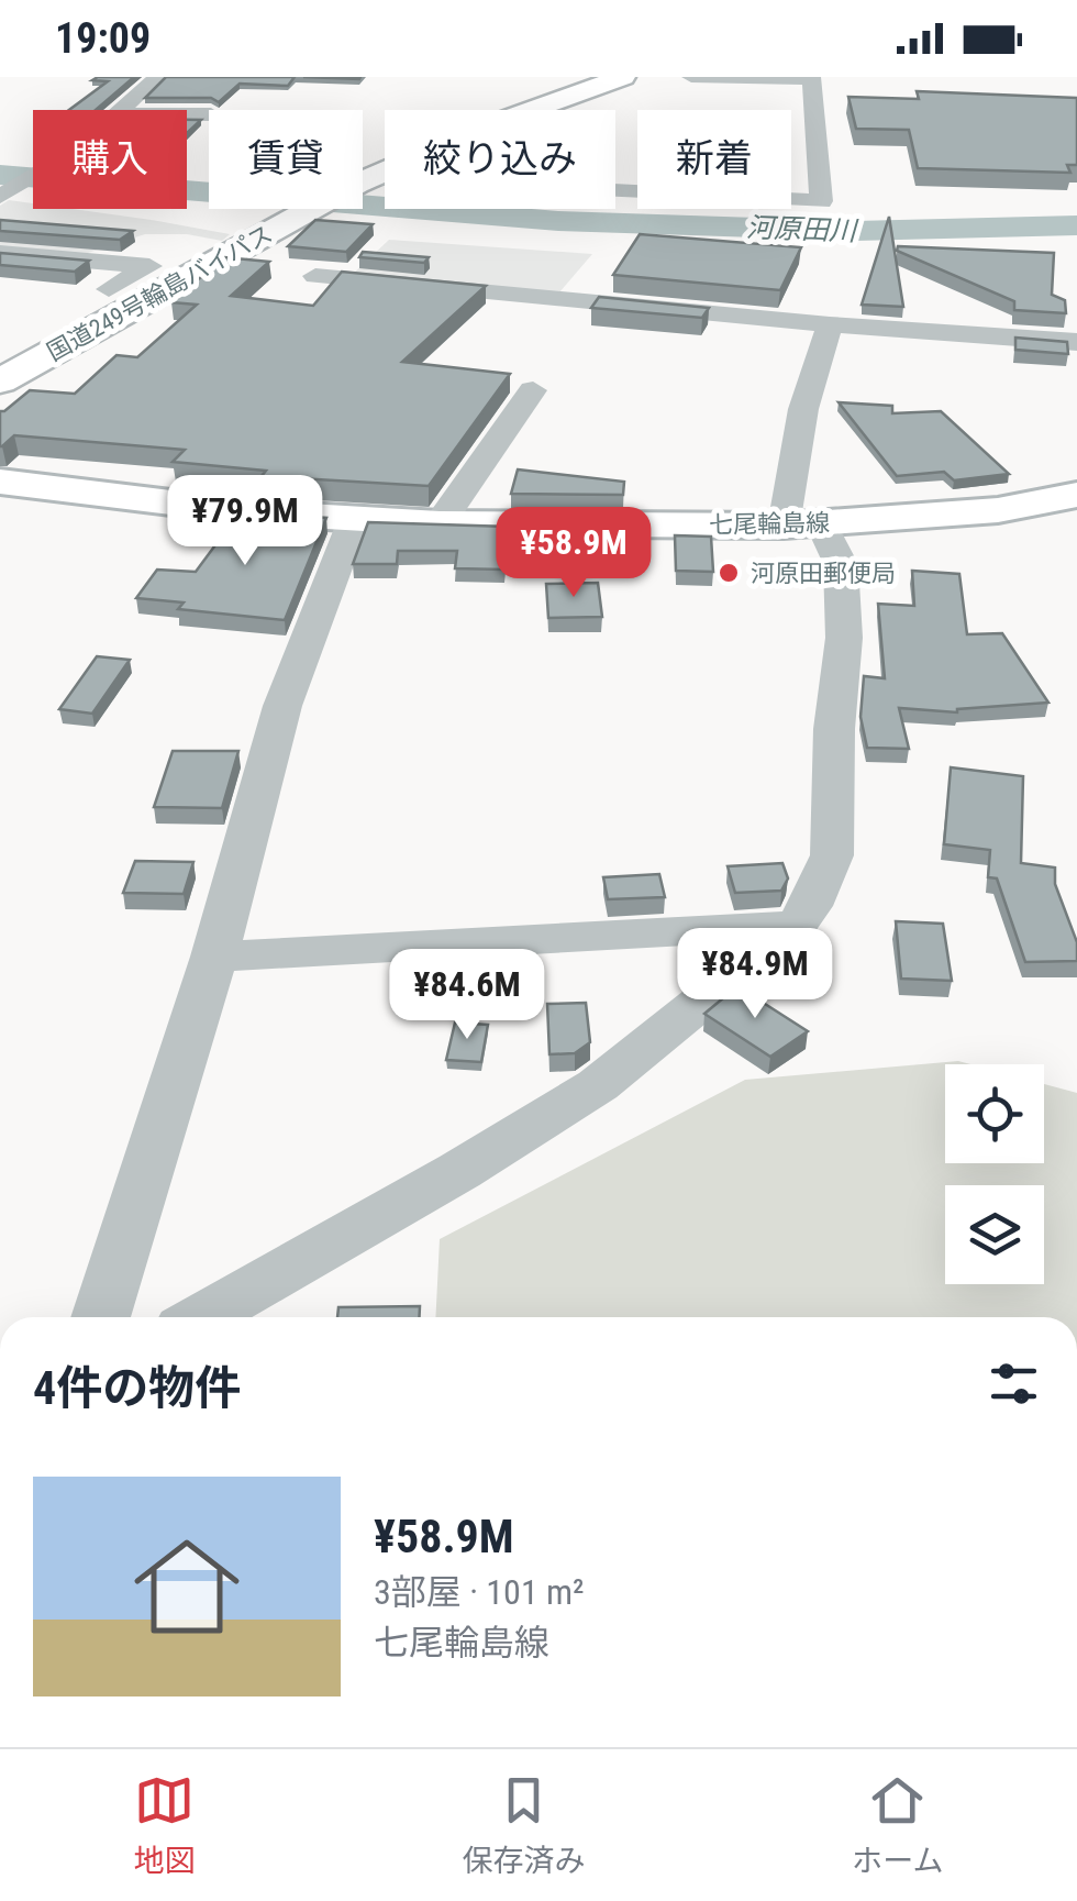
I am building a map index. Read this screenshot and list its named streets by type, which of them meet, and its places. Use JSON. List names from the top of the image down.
{
  "streets": {
    "highway": ["国道249号輪島バイパス"],
    "main road": ["七尾輪島線"]
  },
  "water": ["河原田川"],
  "places": ["河原田郵便局"],
  "page": {
    "status": "19:09",
    "chip": [
      "購入",
      "賃貸",
      "絞り込み",
      "新着"
    ],
    "price": [
      "¥79.9M",
      "¥58.9M",
      "¥84.9M",
      "¥84.6M"
    ],
    "heading": "4件の物件",
    "list": [
      {
        "name": "¥58.9M",
        "note": "3部屋 · 101 m² · 七尾輪島線"
      }
    ],
    "tabs": ["地図", "保存済み", "ホーム"]
  }
}
